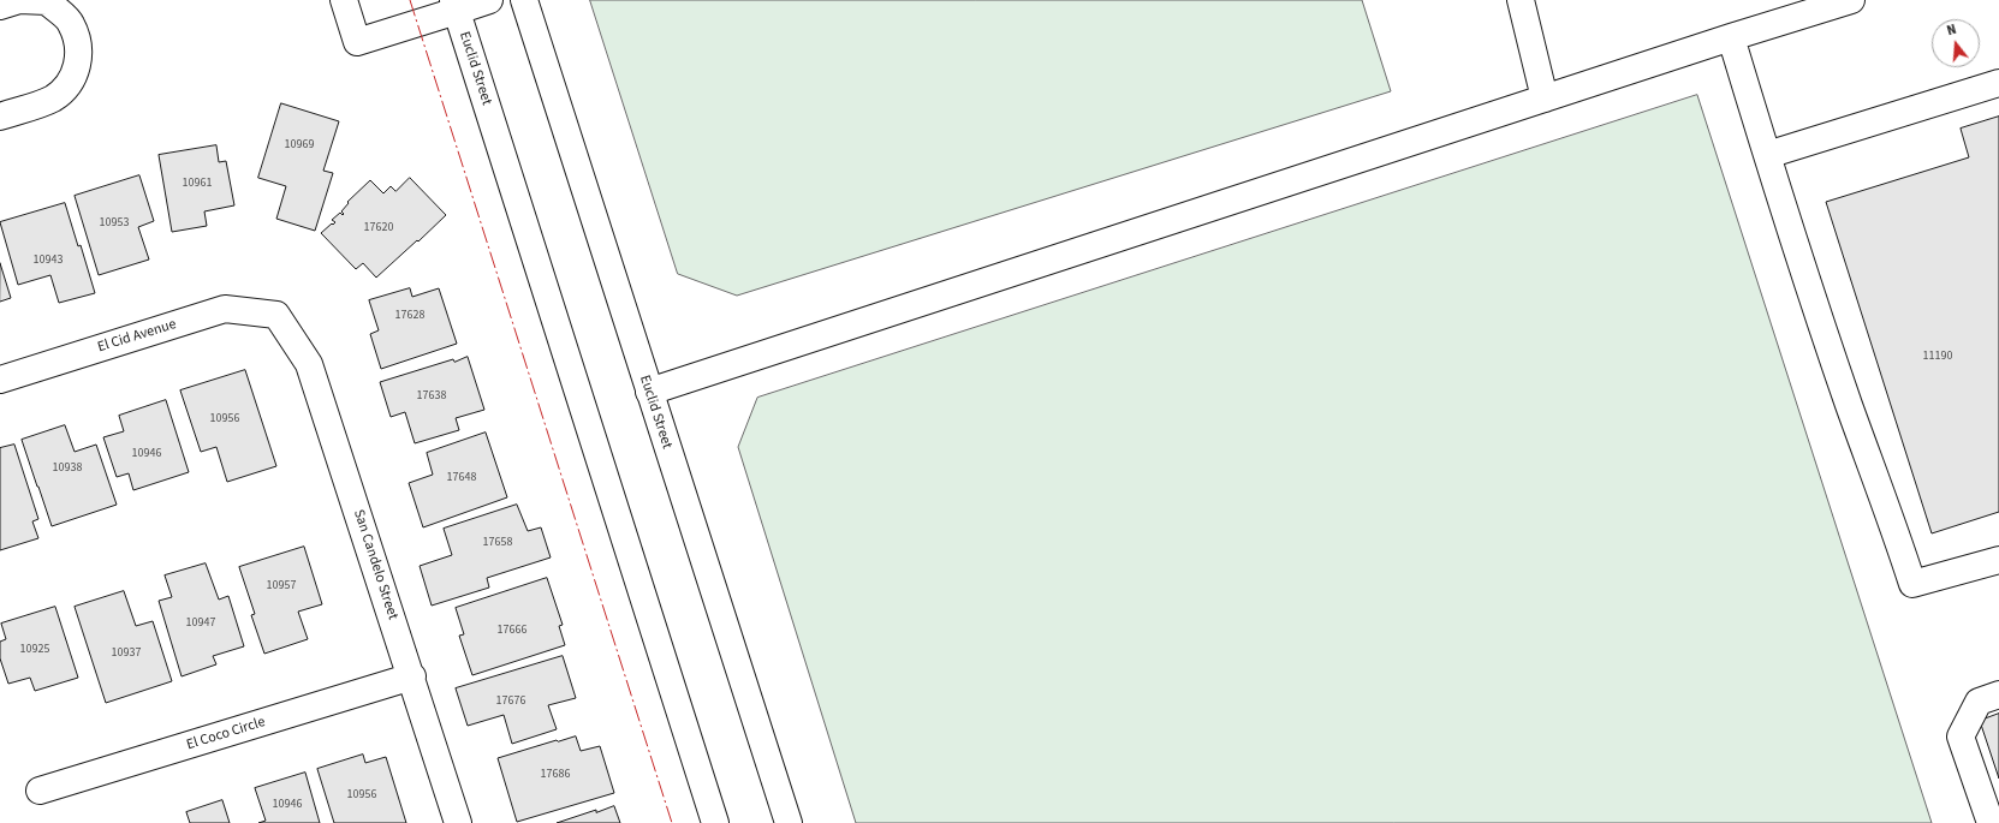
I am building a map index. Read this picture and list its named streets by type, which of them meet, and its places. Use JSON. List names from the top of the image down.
{
  "streets": {
    "street": [
      "Euclid Street",
      "El Cid Avenue",
      "San Candelo Street",
      "El Coco Circle"
    ]
  },
  "crossings": [
    ["El Cid Avenue", "San Candelo Street"],
    ["San Candelo Street", "El Coco Circle"]
  ],
  "house_numbers": [
    "10969",
    "10961",
    "10953",
    "17620",
    "10943",
    "17628",
    "11190",
    "17638",
    "10956",
    "10946",
    "10938",
    "17648",
    "17658",
    "10957",
    "10947",
    "17666",
    "10925",
    "10937",
    "17676",
    "17686",
    "10956",
    "10946"
  ],
  "north": "top"
}
